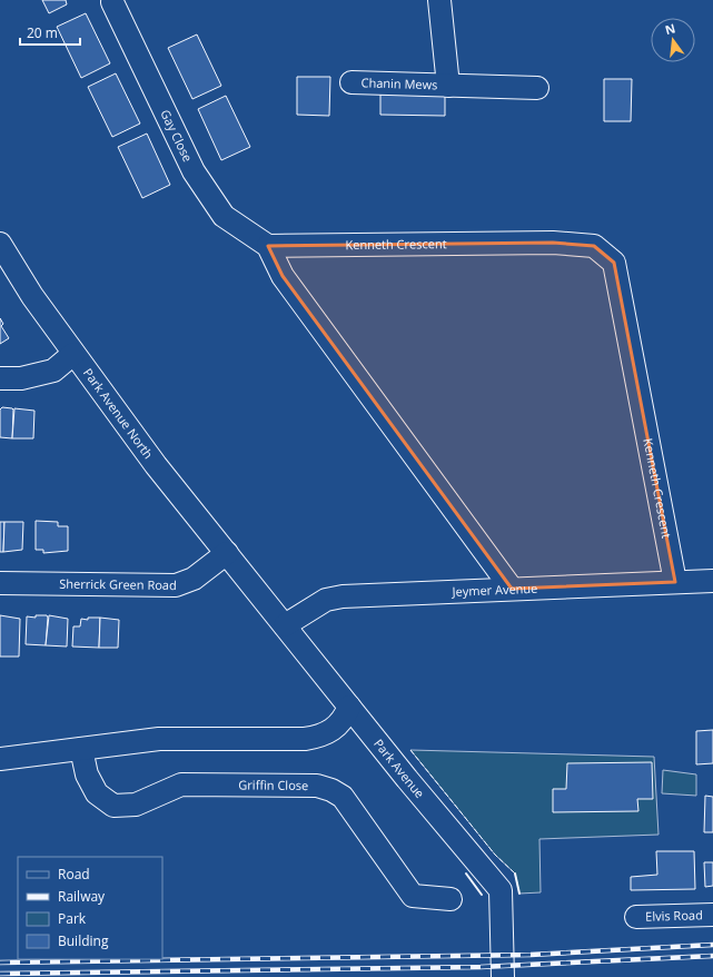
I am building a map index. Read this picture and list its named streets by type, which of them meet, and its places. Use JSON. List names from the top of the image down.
{
  "streets": {
    "street": [
      "Chanin Mews",
      "Gay Close",
      "Kenneth Crescent",
      "Park Avenue North",
      "Sherrick Green Road",
      "Jeymer Avenue",
      "Park Avenue",
      "Griffin Close",
      "Elvis Road"
    ]
  },
  "crossings": [
    ["Gay Close", "Kenneth Crescent"],
    ["Kenneth Crescent", "Jeymer Avenue"],
    ["Park Avenue North", "Sherrick Green Road"],
    ["Park Avenue North", "Park Avenue"],
    ["Jeymer Avenue", "Park Avenue"]
  ],
  "legend": [
    "Road",
    "Railway",
    "Park",
    "Building"
  ],
  "scale_bar": "20 m",
  "north": "top"
}
